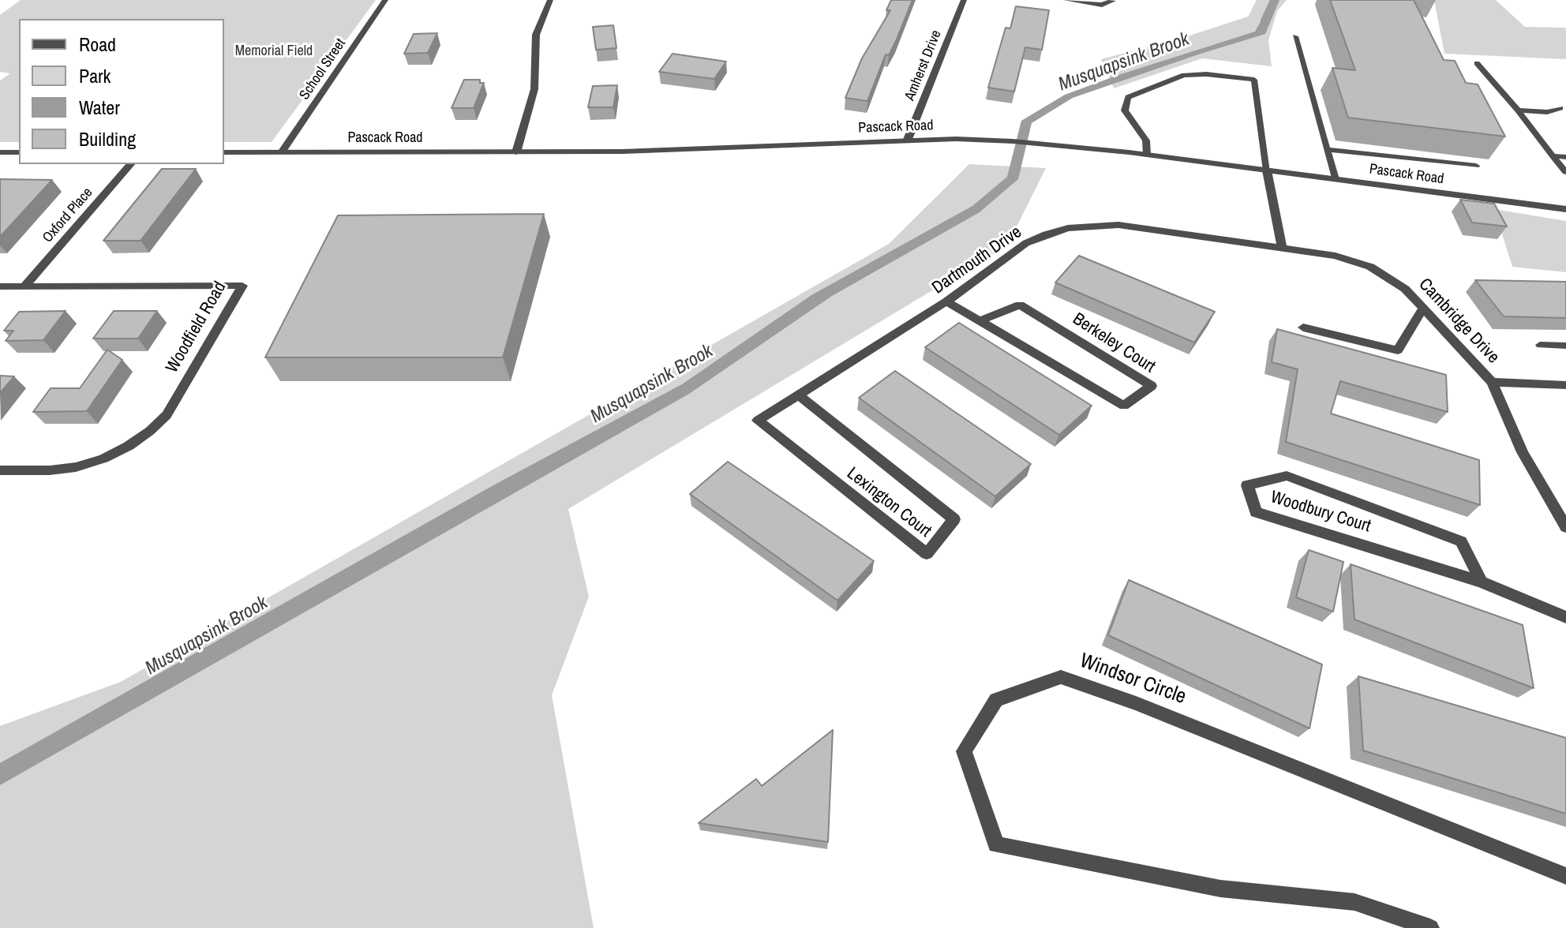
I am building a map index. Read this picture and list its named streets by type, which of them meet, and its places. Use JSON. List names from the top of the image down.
{
  "streets": {
    "street": [
      "Amherst Drive",
      "School Street",
      "Pascack Road",
      "Oxford Place",
      "Dartmouth Drive",
      "Cambridge Drive",
      "Woodfield Road",
      "Berkeley Court",
      "Lexington Court",
      "Woodbury Court",
      "Windsor Circle"
    ]
  },
  "crossings": [
    ["Amherst Drive", "Pascack Road"],
    ["School Street", "Pascack Road"],
    ["Oxford Place", "Woodfield Road"],
    ["Dartmouth Drive", "Cambridge Drive"],
    ["Dartmouth Drive", "Berkeley Court"],
    ["Dartmouth Drive", "Lexington Court"]
  ],
  "water": ["Musquapsink Brook"],
  "parks": ["Memorial Field"],
  "legend": [
    "Road",
    "Park",
    "Water",
    "Building"
  ]
}
